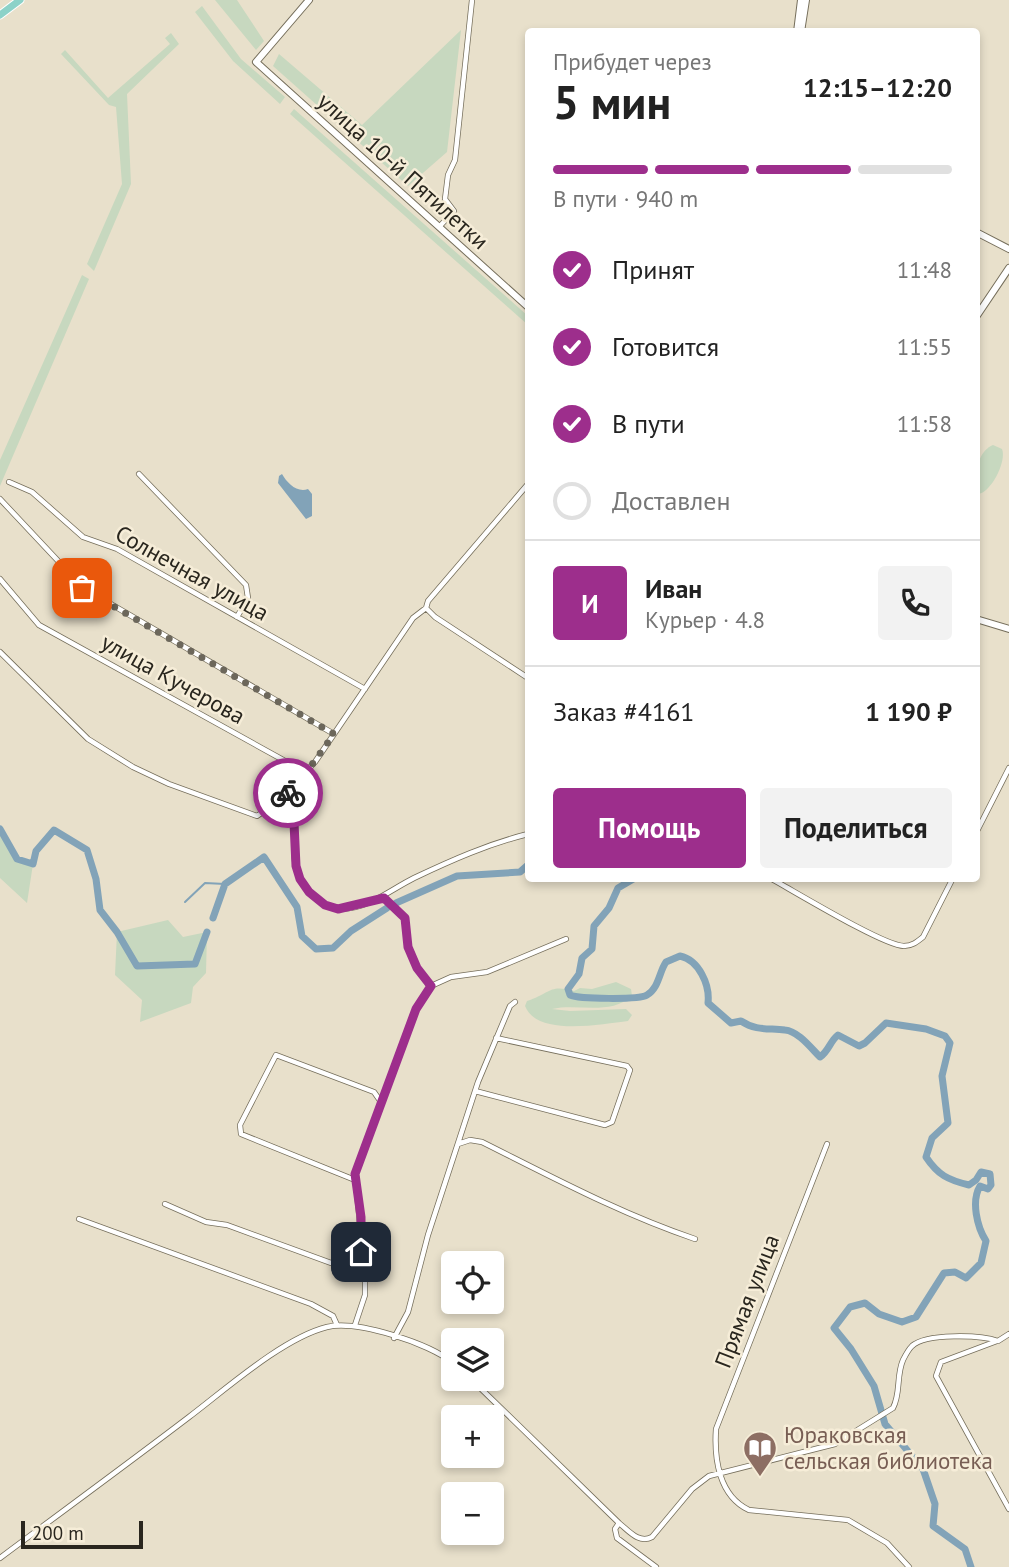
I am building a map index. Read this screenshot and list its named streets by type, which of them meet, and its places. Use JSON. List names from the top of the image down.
{
  "streets": {
    "street": [
      "улица 10-й Пятилетки",
      "Солнечная улица",
      "улица Кучерова",
      "Прямая улица"
    ]
  },
  "places": {
    "library": ["Юраковская сельская библиотека"]
  },
  "scale_bar": "200 m",
  "page": {
    "heading": ["5 мин", "Прибудет через", "12:15–12:20"],
    "panel": [
      "Иван",
      "Курьер · 4.8",
      "Заказ #4161",
      "1 190 ₽"
    ],
    "bar": "В пути · 940 m",
    "list": [
      ["Принят", "11:48"],
      ["Готовится", "11:55"],
      ["В пути", "11:58"],
      "Доставлен"
    ],
    "round": "И",
    "buttons": ["Помощь", "Поделиться"],
    "map_buttons": ["+", "−"],
    "scale": "200 m"
  }
}
